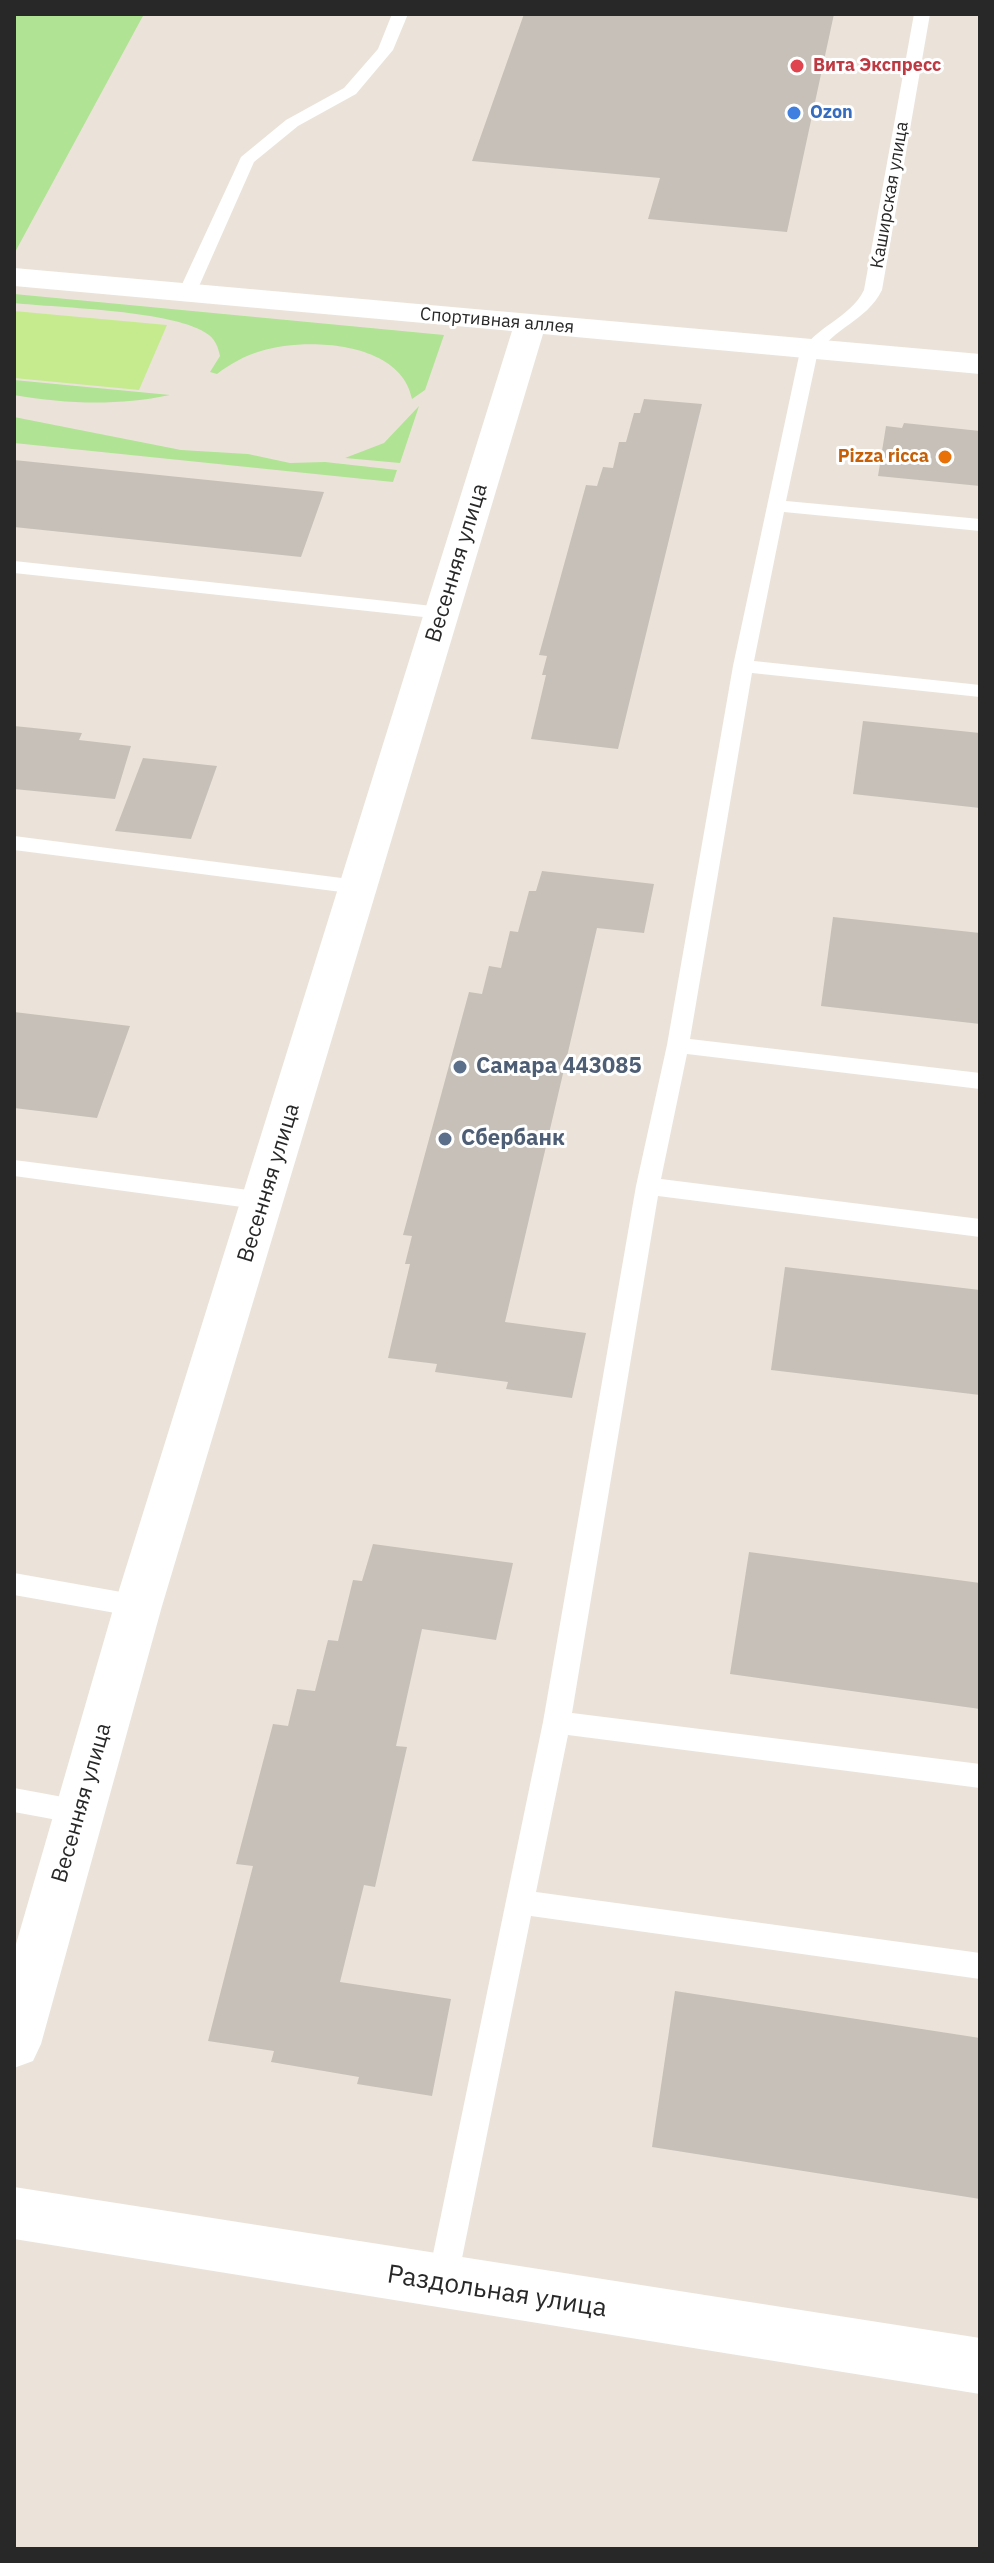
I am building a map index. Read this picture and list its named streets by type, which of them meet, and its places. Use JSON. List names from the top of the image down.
{
  "streets": {
    "street": ["Спортивная аллея", "Весенняя улица", "Раздольная улица"],
    "lane": ["Каширская улица"]
  },
  "crossings": [
    ["Каширская улица", "Спортивная аллея"],
    ["Спортивная аллея", "Весенняя улица"]
  ],
  "places": [
    "Вита Экспресс",
    "Ozon",
    "Pizza ricca",
    "Самара 443085",
    "Сбербанк"
  ]
}
